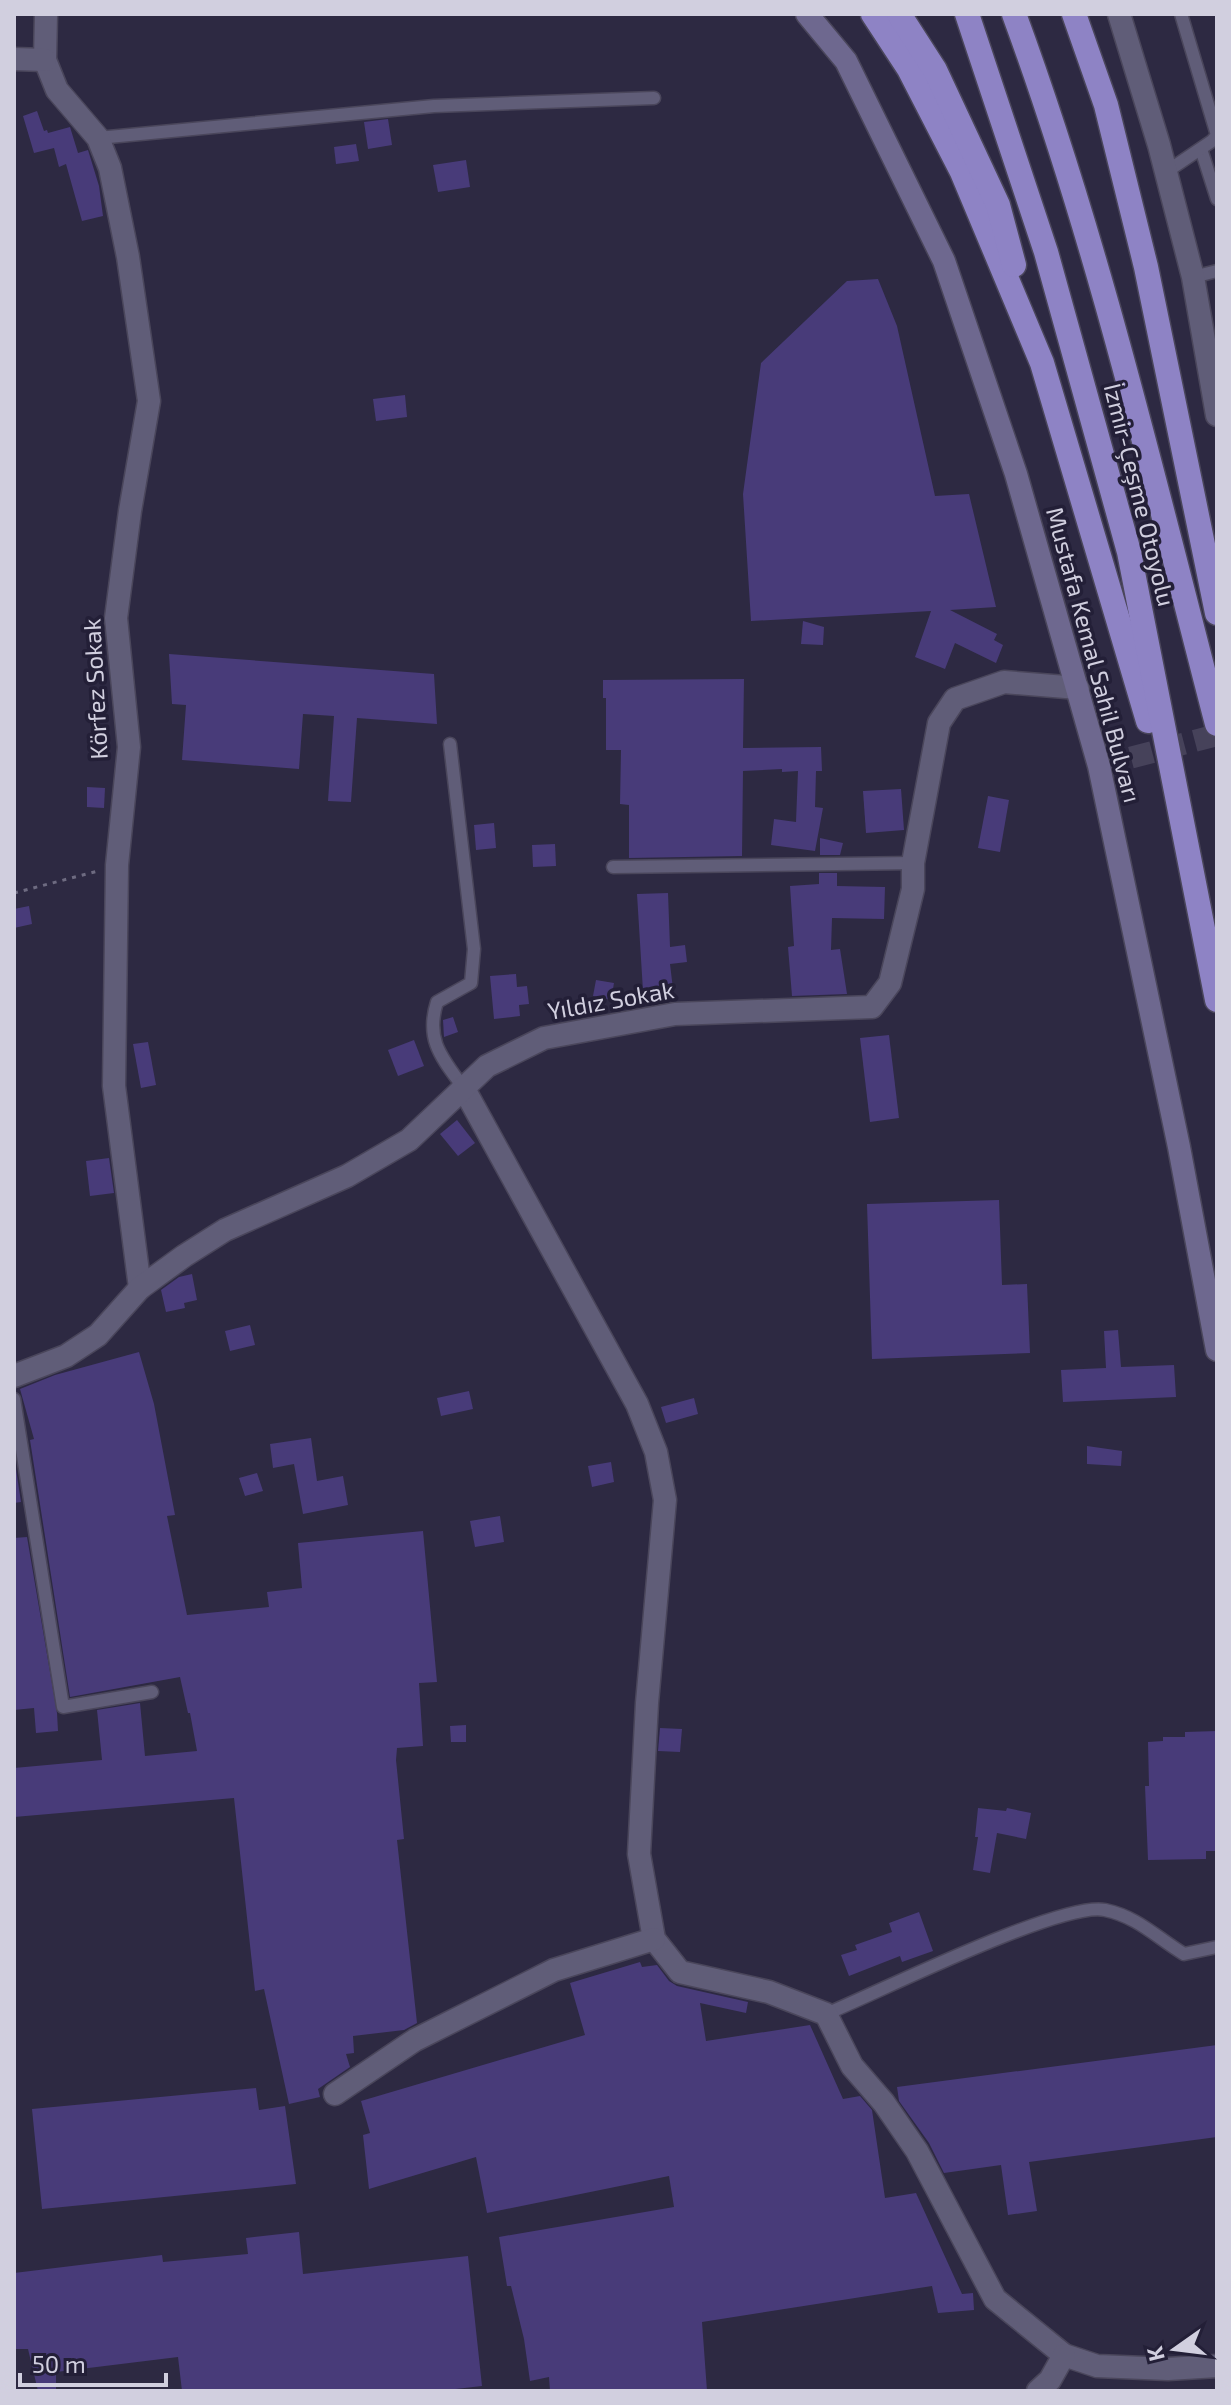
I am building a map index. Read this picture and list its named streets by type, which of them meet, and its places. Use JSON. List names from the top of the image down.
{
  "streets": {
    "highway": ["İzmir-Çeşme Otoyolu"],
    "main road": ["Mustafa Kemal Sahil Bulvarı"],
    "street": ["Körfez Sokak", "Yıldız Sokak"]
  },
  "crossings": [
    ["Mustafa Kemal Sahil Bulvarı", "Yıldız Sokak"],
    ["Körfez Sokak", "Yıldız Sokak"]
  ],
  "scale_bar": "50 m",
  "north": "left"
}
